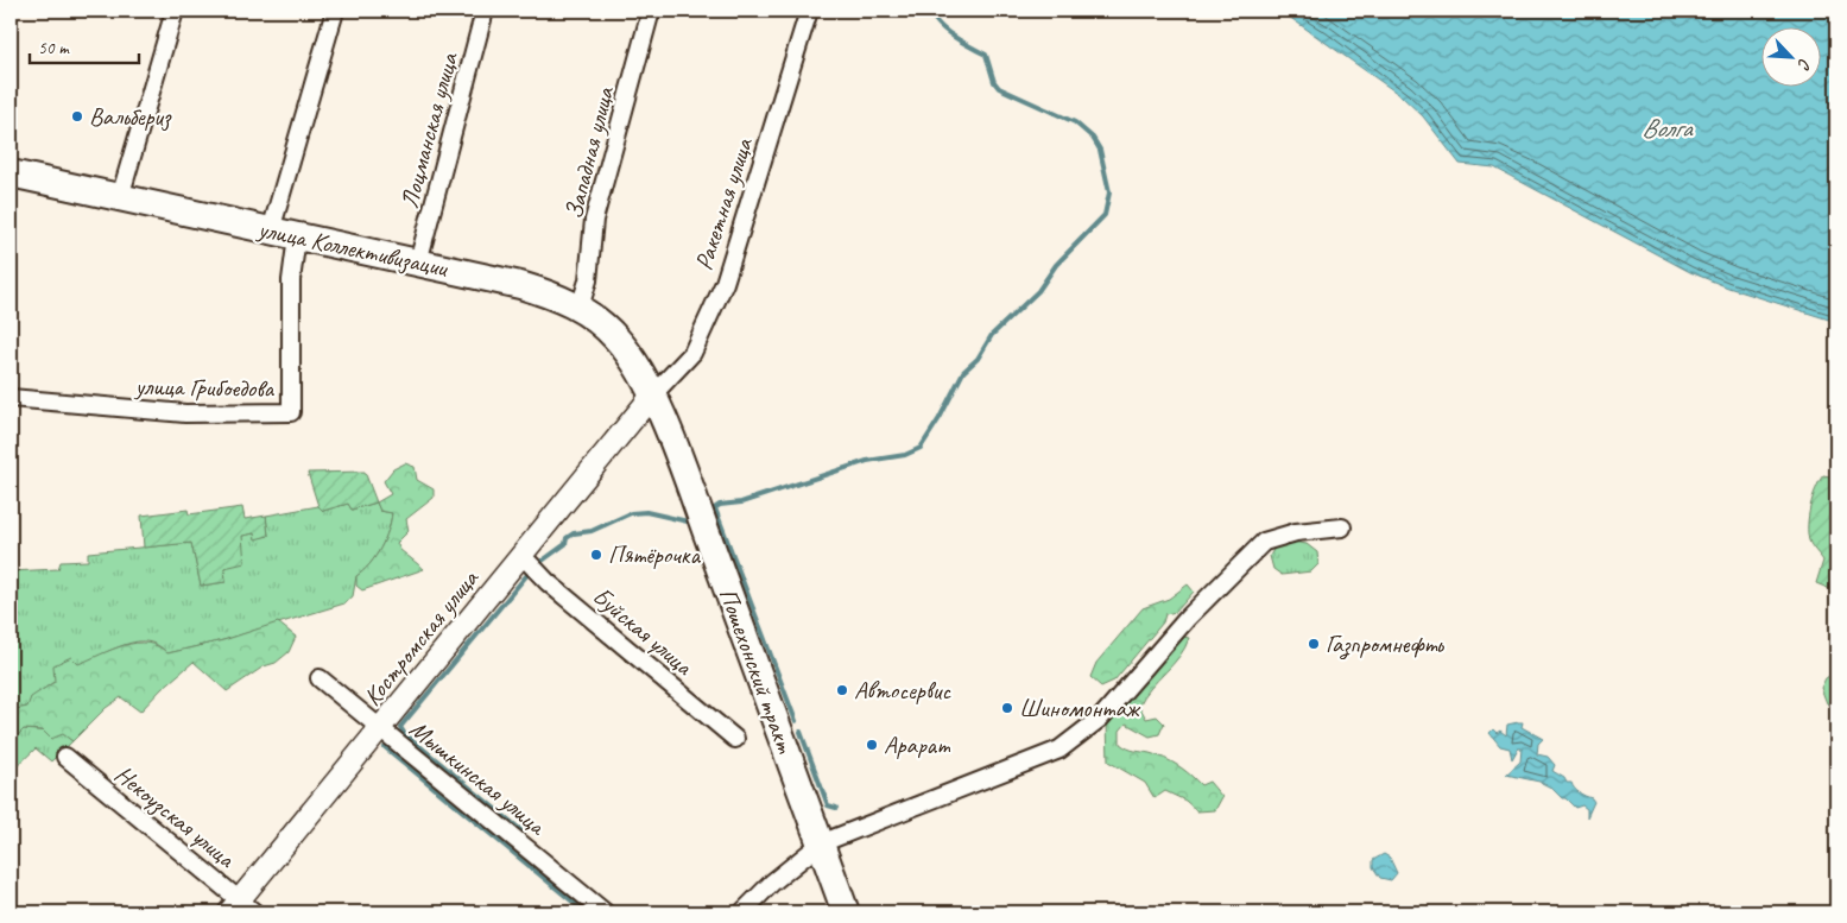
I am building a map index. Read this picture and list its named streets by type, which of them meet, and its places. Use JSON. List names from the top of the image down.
{
  "streets": {
    "main road": ["улица Коллективизации", "Пошехонский тракт"],
    "street": [
      "Лоцманская улица",
      "Западная улица",
      "Ракетная улица",
      "улица Грибоедова",
      "Буйская улица",
      "Костромская улица",
      "Мышкинская улица",
      "Некоузская улица"
    ]
  },
  "crossings": [
    ["Лоцманская улица", "улица Коллективизации"],
    ["Западная улица", "улица Коллективизации"],
    ["Ракетная улица", "улица Коллективизации"],
    ["Ракетная улица", "Костромская улица"],
    ["Ракетная улица", "Пошехонский тракт"],
    ["улица Коллективизации", "улица Грибоедова"],
    ["улица Коллективизации", "Костромская улица"],
    ["улица Коллективизации", "Пошехонский тракт"],
    ["Буйская улица", "Костромская улица"],
    ["Костромская улица", "Пошехонский тракт"],
    ["Костромская улица", "Мышкинская улица"],
    ["Костромская улица", "Некоузская улица"]
  ],
  "water": ["Волга"],
  "places": [
    "Вальбериз",
    "Пятёрочка",
    "Газпромнефть",
    "Автосервис",
    "Шиномонтаж",
    "Арарат"
  ],
  "scale_bar": "50 m",
  "north": "bottom right"
}
